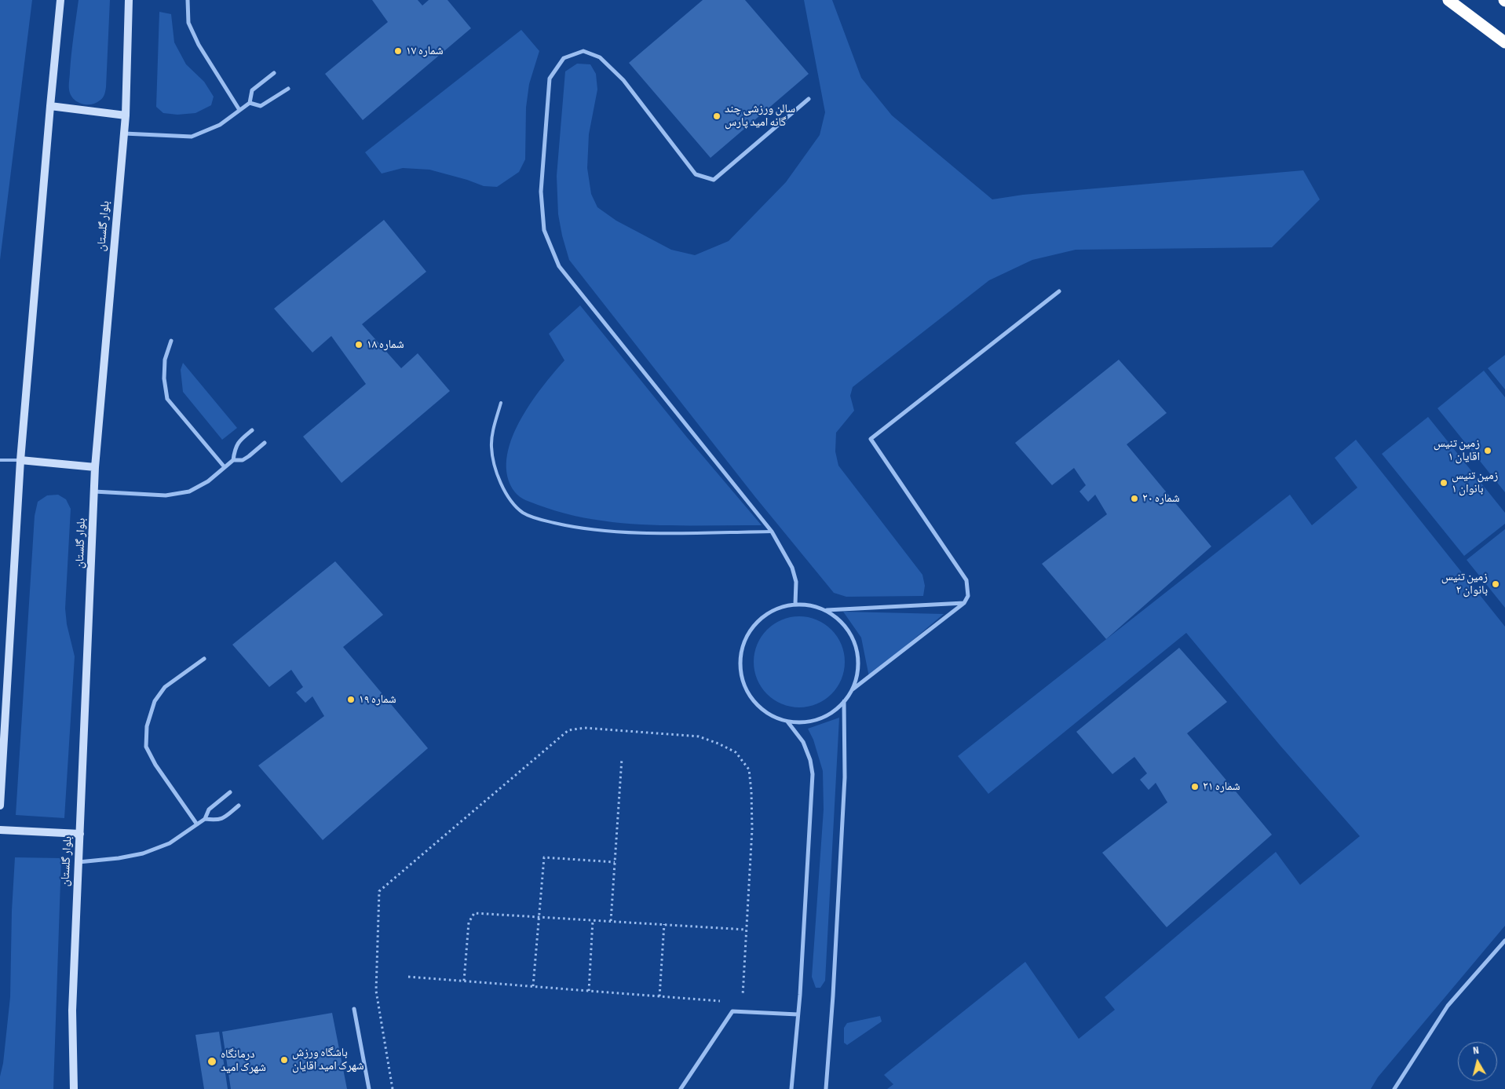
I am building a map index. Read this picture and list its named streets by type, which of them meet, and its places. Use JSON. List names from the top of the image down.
{
  "streets": {
    "main road": ["بلوار گلستان"]
  },
  "places": [
    "شماره ۱۷",
    "سالن ورزشی چند گانه امید پارس",
    "شماره ۱۸",
    "زمین تنیس ۱ اقایان",
    "زمین تنیس ۱ بانوان",
    "شماره ۲۰",
    "زمین تنیس ۲ بانوان",
    "شماره ۱۹",
    "شماره ۲۱",
    "باشگاه ورزش شهرک امید اقایان",
    "درمانگاه شهرک امید"
  ],
  "north": "top"
}
